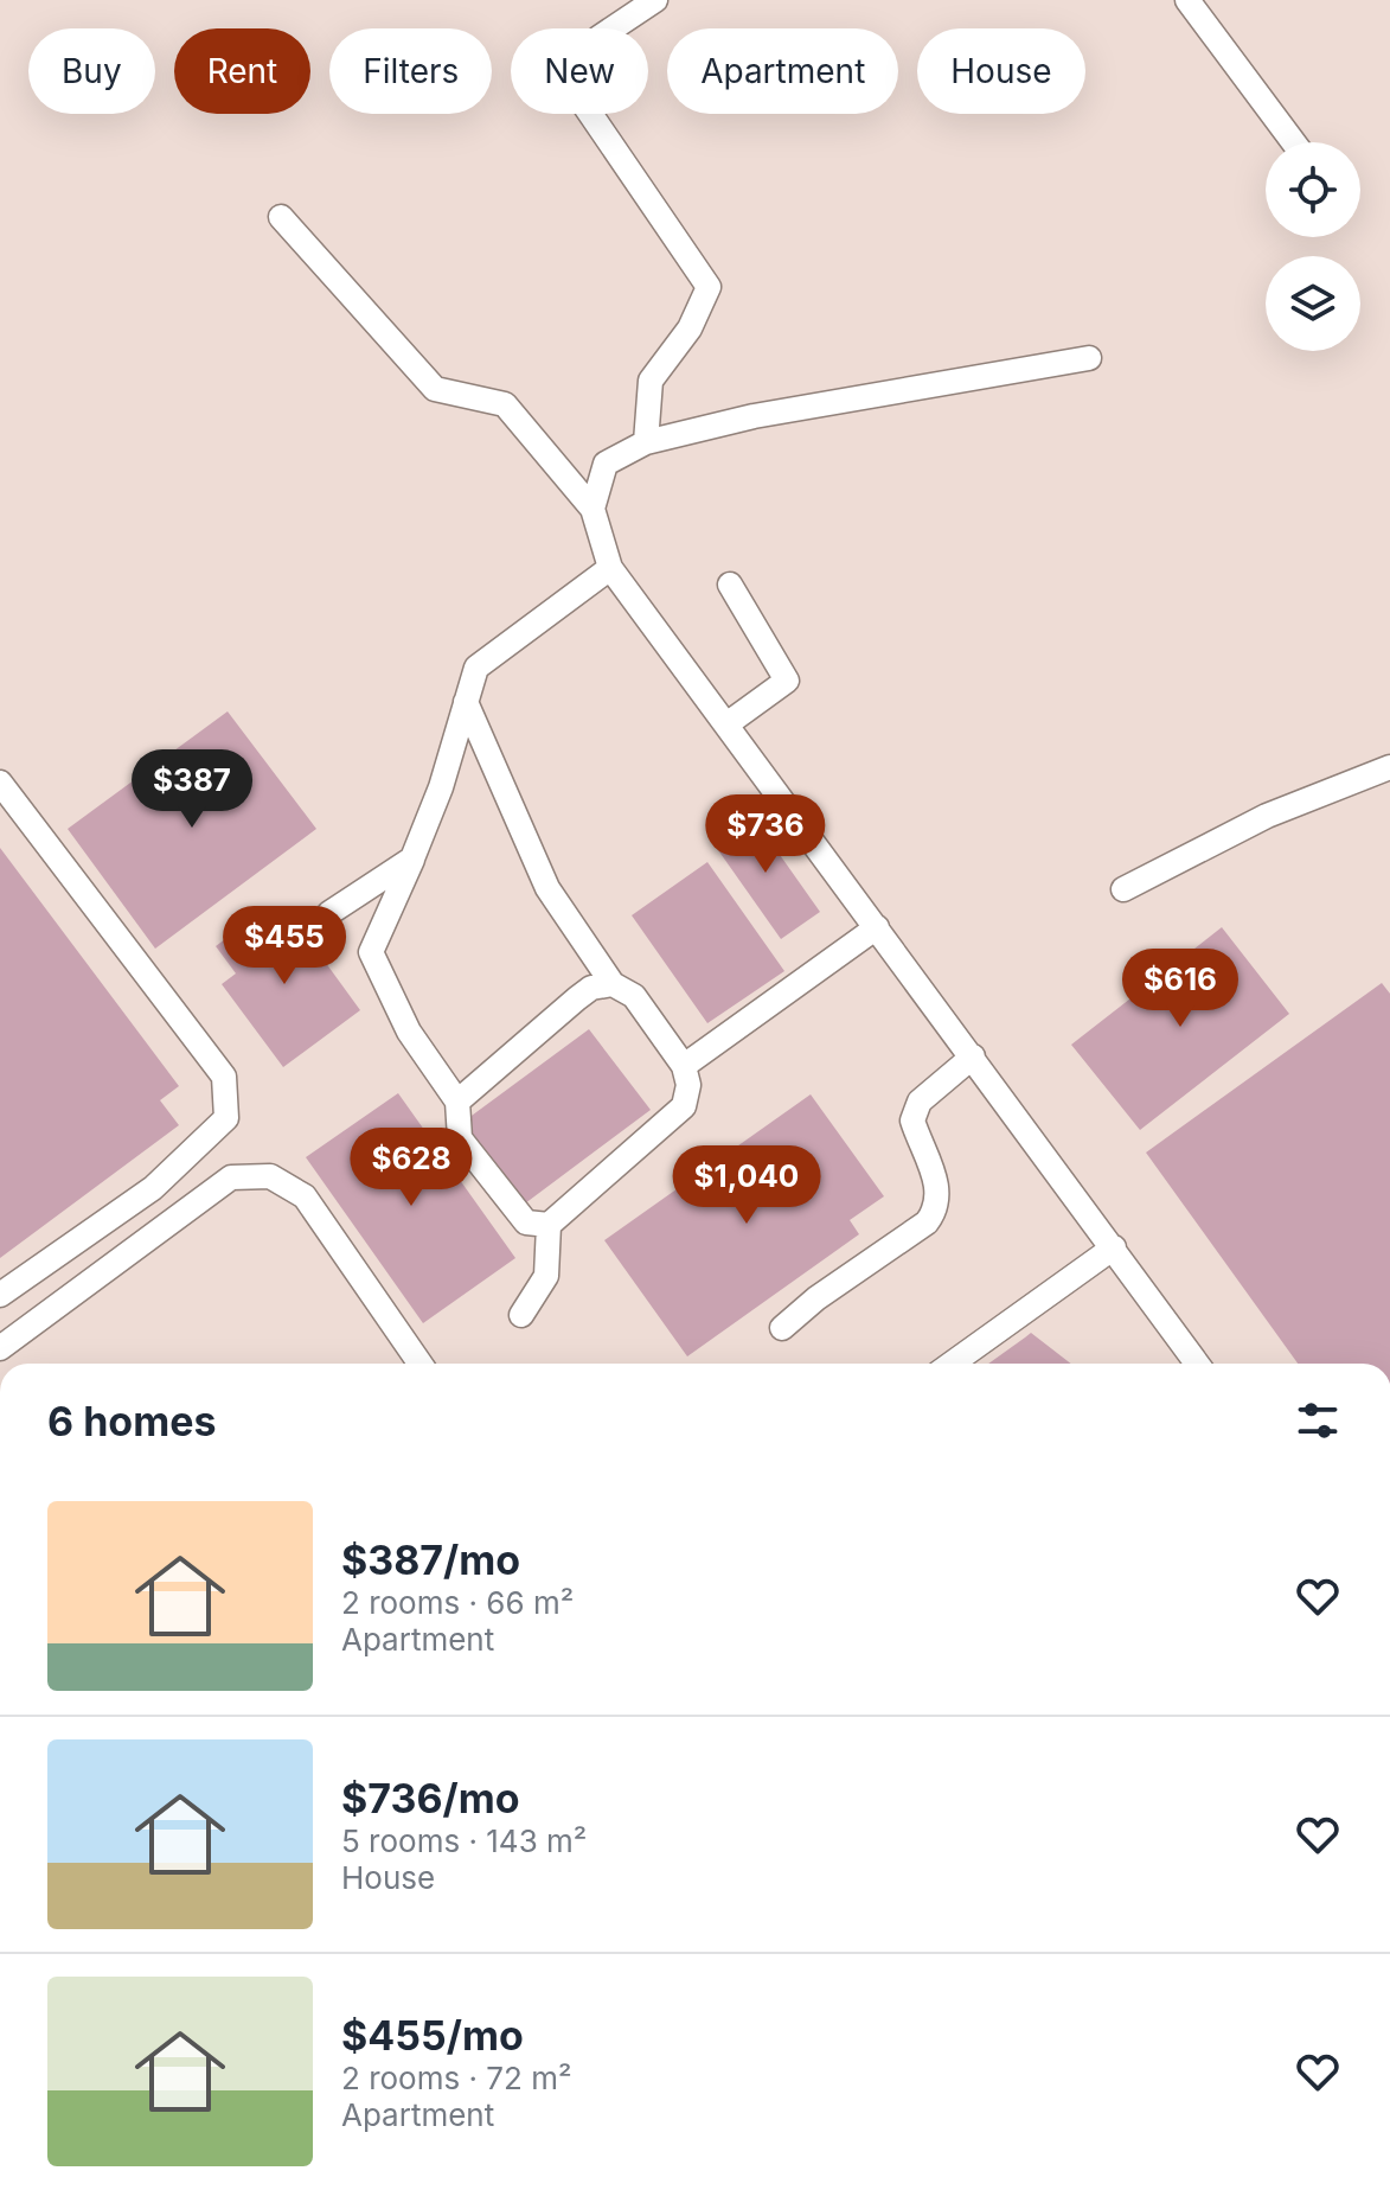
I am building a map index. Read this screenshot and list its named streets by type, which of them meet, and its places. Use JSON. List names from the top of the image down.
{
  "page": {
    "chip": [
      "Buy",
      "Rent",
      "Filters",
      "New",
      "Apartment",
      "House"
    ],
    "price": [
      "$387",
      "$736",
      "$455",
      "$616",
      "$628",
      "$1,040"
    ],
    "heading": "6 homes",
    "list": [
      {
        "name": "$387/mo",
        "note": "2 rooms · 66 m² · Apartment"
      },
      {
        "name": "$736/mo",
        "note": "5 rooms · 143 m² · House"
      },
      {
        "name": "$455/mo",
        "note": "2 rooms · 72 m² · Apartment"
      }
    ]
  }
}
